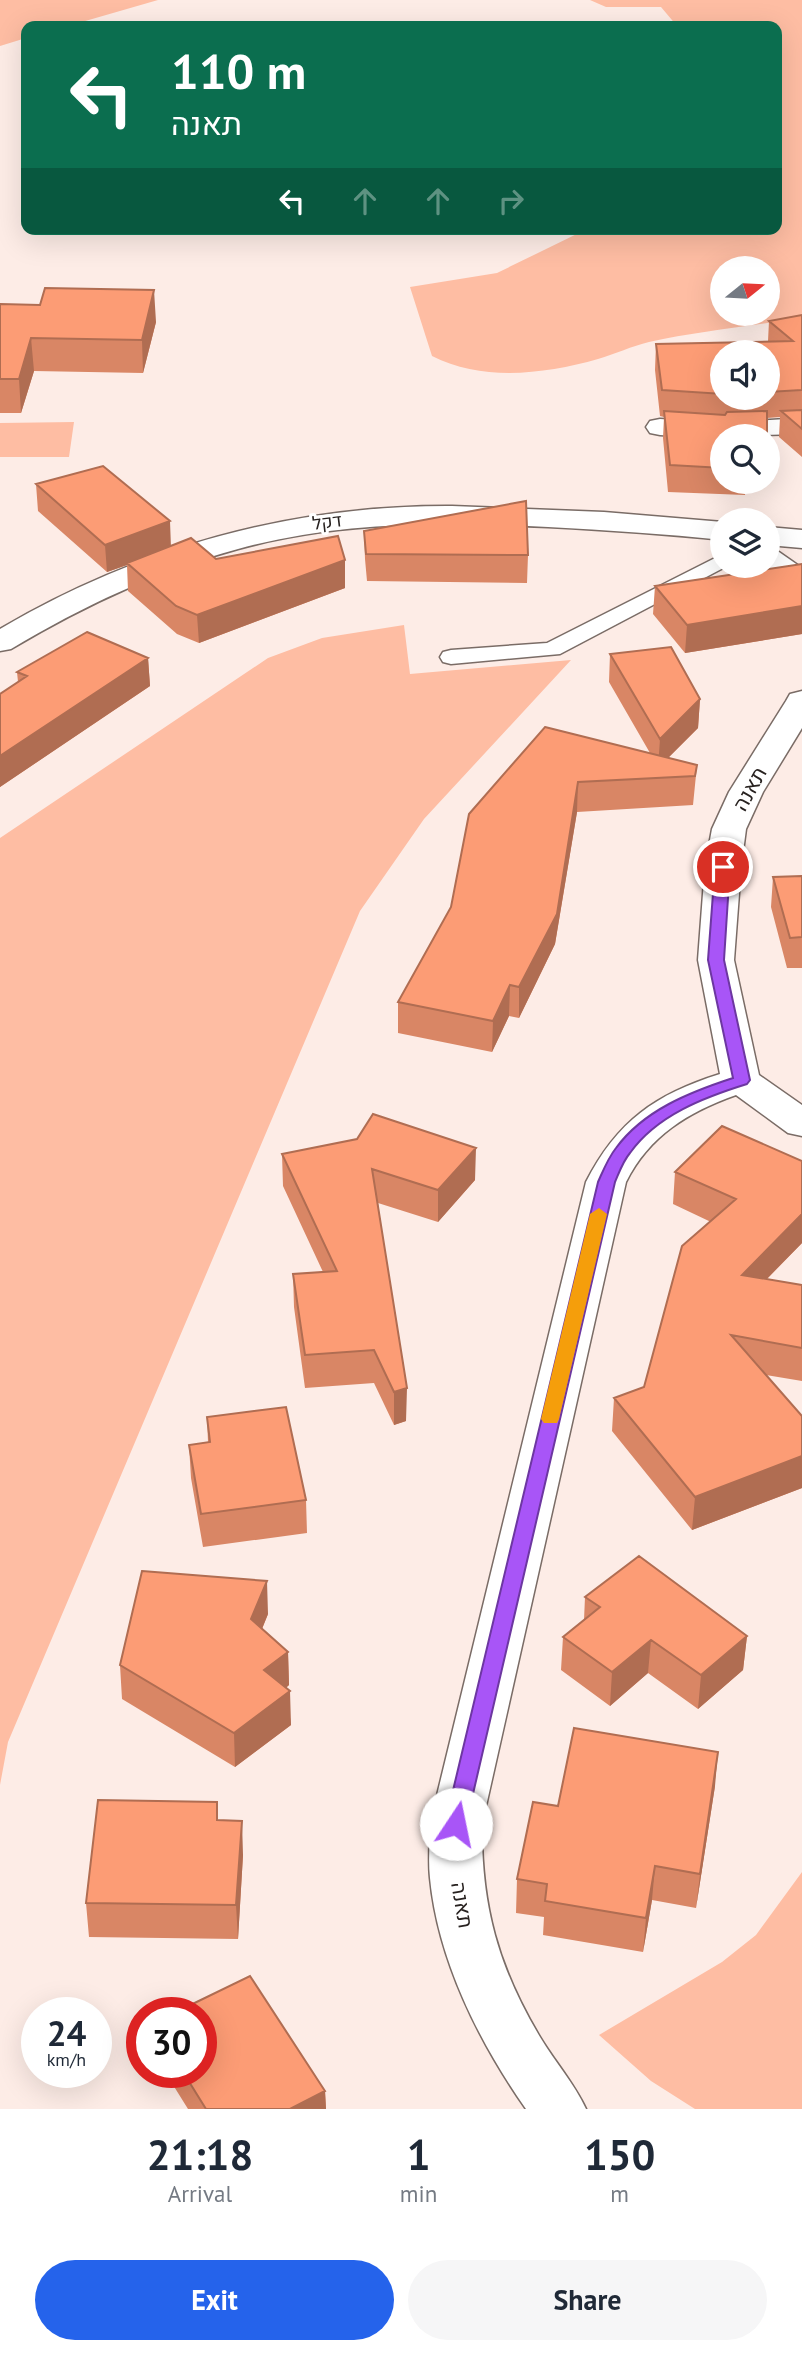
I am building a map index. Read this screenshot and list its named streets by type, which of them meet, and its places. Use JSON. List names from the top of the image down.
{
  "streets": {
    "street": ["דקל", "תאנה"]
  },
  "north": "right",
  "page": {
    "turn": ["110 m", "תאנה"],
    "speed": "24 km/h",
    "limit": "30",
    "eta": [
      "21:18",
      "Arrival",
      "1",
      "min",
      "150",
      "m"
    ],
    "buttons": ["Exit", "Share"]
  }
}
